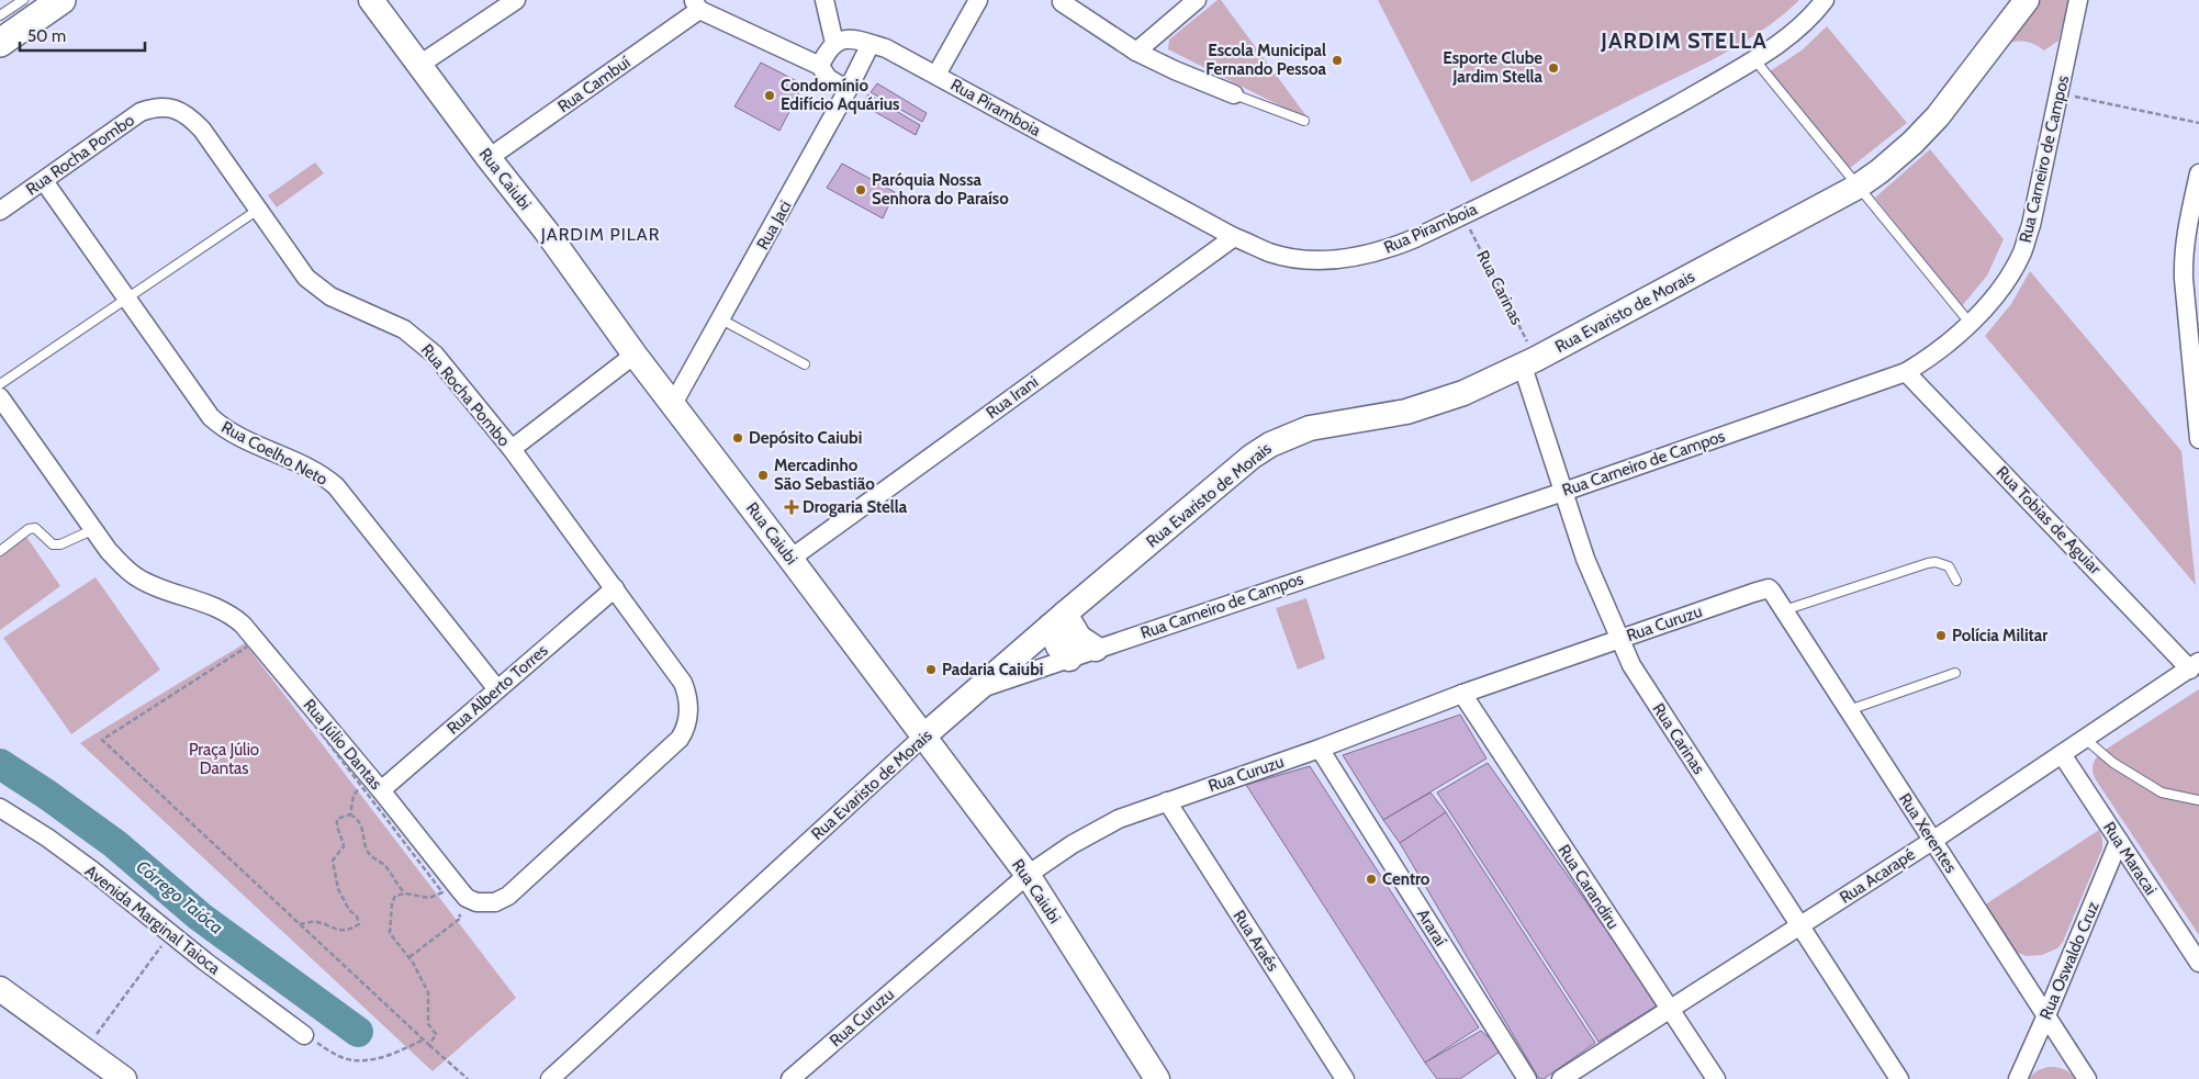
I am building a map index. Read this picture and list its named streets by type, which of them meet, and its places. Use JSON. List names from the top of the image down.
{
  "streets": {
    "street": [
      "Rua Cambuí",
      "Rua Piramboia",
      "Rua Rocha Pombo",
      "Rua Carneiro de Campos",
      "Rua Caiubi",
      "Rua Jaci",
      "Rua Carinas",
      "Rua Evaristo de Morais",
      "Rua Irani",
      "Rua Coelho Neto",
      "Rua Tobias de Aguiar",
      "Rua Curuzu",
      "Rua Alberto Torres",
      "Rua Júlio Dantas",
      "Rua Xerentes",
      "Rua Maracai",
      "Rua Acarapé",
      "Rua Carandiru",
      "Avenida Marginal Taioca",
      "Araraí",
      "Rua Araés",
      "Rua Oswaldo Cruz"
    ]
  },
  "crossings": [
    ["Rua Cambuí", "Rua Caiubi"],
    ["Rua Piramboia", "Rua Jaci"],
    ["Rua Piramboia", "Rua Carinas"],
    ["Rua Piramboia", "Rua Irani"],
    ["Rua Rocha Pombo", "Rua Coelho Neto"],
    ["Rua Rocha Pombo", "Rua Alberto Torres"],
    ["Rua Rocha Pombo", "Rua Júlio Dantas"],
    ["Rua Carneiro de Campos", "Rua Carinas"],
    ["Rua Carneiro de Campos", "Rua Evaristo de Morais"],
    ["Rua Carneiro de Campos", "Rua Tobias de Aguiar"],
    ["Rua Caiubi", "Rua Jaci"],
    ["Rua Caiubi", "Rua Evaristo de Morais"],
    ["Rua Caiubi", "Rua Irani"],
    ["Rua Caiubi", "Rua Curuzu"],
    ["Rua Carinas", "Rua Evaristo de Morais"],
    ["Rua Carinas", "Rua Curuzu"],
    ["Rua Carinas", "Rua Acarapé"],
    ["Rua Coelho Neto", "Rua Alberto Torres"],
    ["Rua Tobias de Aguiar", "Rua Acarapé"],
    ["Rua Curuzu", "Rua Xerentes"],
    ["Rua Curuzu", "Rua Carandiru"],
    ["Rua Curuzu", "Araraí"],
    ["Rua Curuzu", "Rua Araés"],
    ["Rua Alberto Torres", "Rua Júlio Dantas"],
    ["Rua Xerentes", "Rua Acarapé"],
    ["Rua Xerentes", "Rua Oswaldo Cruz"],
    ["Rua Maracai", "Rua Acarapé"],
    ["Rua Maracai", "Rua Oswaldo Cruz"],
    ["Rua Acarapé", "Rua Carandiru"]
  ],
  "districts": ["JARDIM STELLA", "JARDIM PILAR"],
  "water": ["Córrego Taióca"],
  "parks": ["Praça Júlio Dantas"],
  "places": {
    "other": [
      "Escola Municipal Fernando Pessoa",
      "Esporte Clube Jardim Stella",
      "Condomínio Edifício Aquárius",
      "Paróquia Nossa Senhora do Paraíso",
      "Depósito Caiubi",
      "Mercadinho São Sebastião",
      "Polícia Militar",
      "Padaria Caiubi",
      "Centro"
    ],
    "health": ["Drogaria Stella"]
  },
  "scale_bar": "50 m"
}
